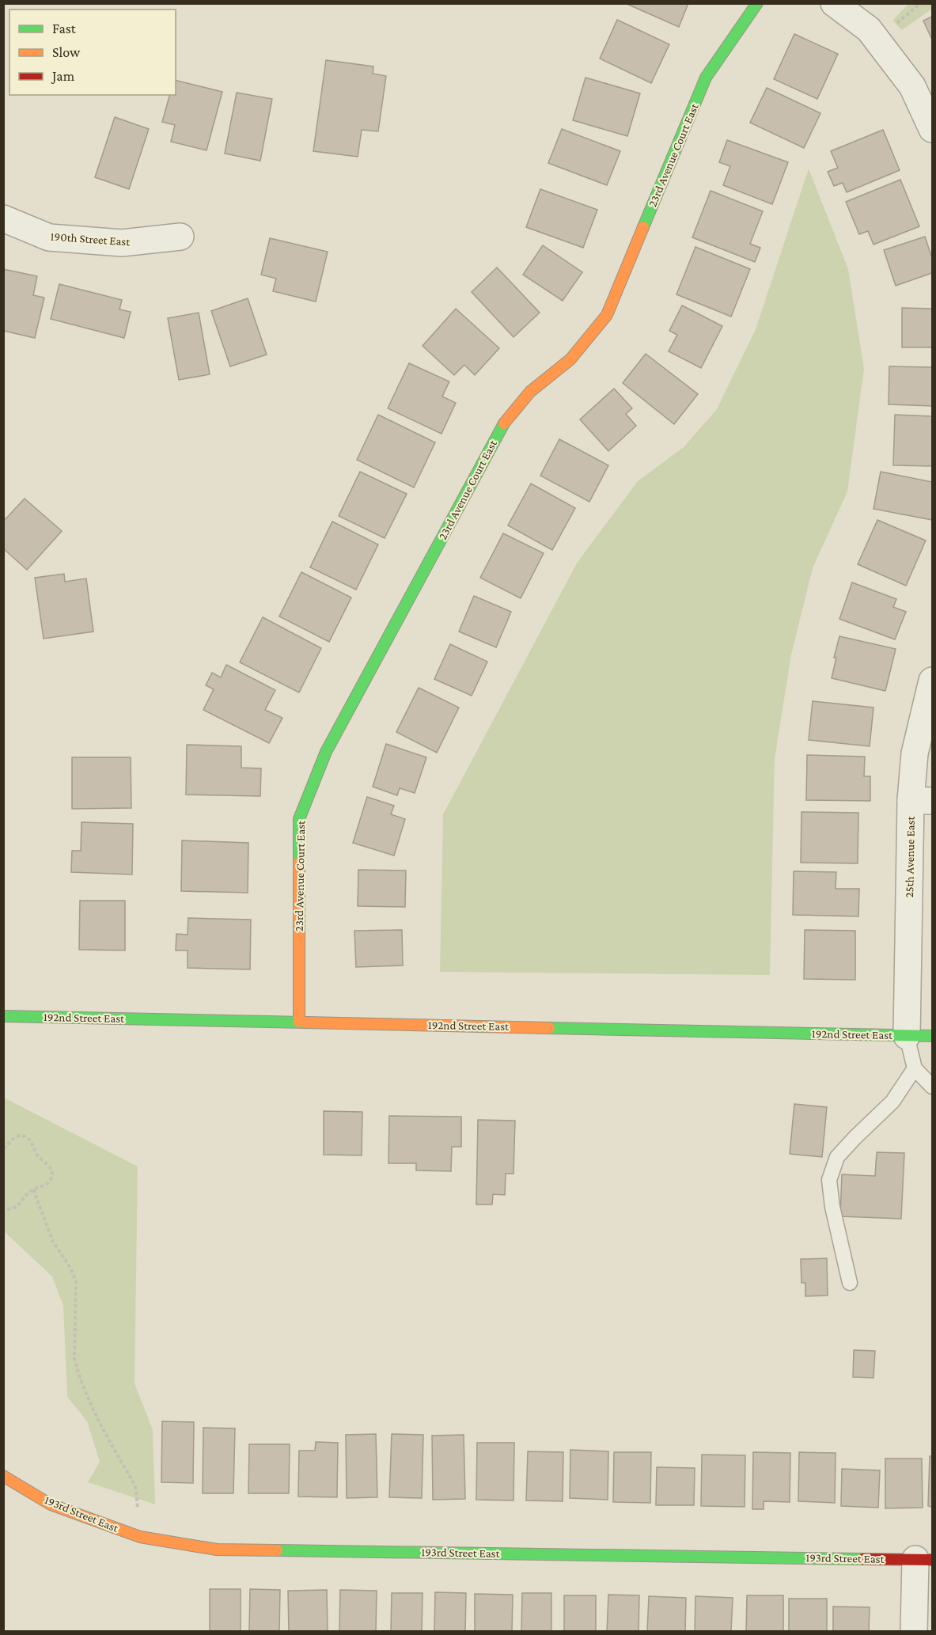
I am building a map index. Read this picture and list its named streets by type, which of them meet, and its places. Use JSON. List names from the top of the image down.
{
  "streets": {
    "street": [
      "23rd Avenue Court East",
      "190th Street East",
      "25th Avenue East",
      "192nd Street East",
      "193rd Street East"
    ]
  },
  "crossings": [
    ["23rd Avenue Court East", "192nd Street East"],
    ["25th Avenue East", "192nd Street East"]
  ],
  "legend": ["Fast", "Slow", "Jam"]
}
